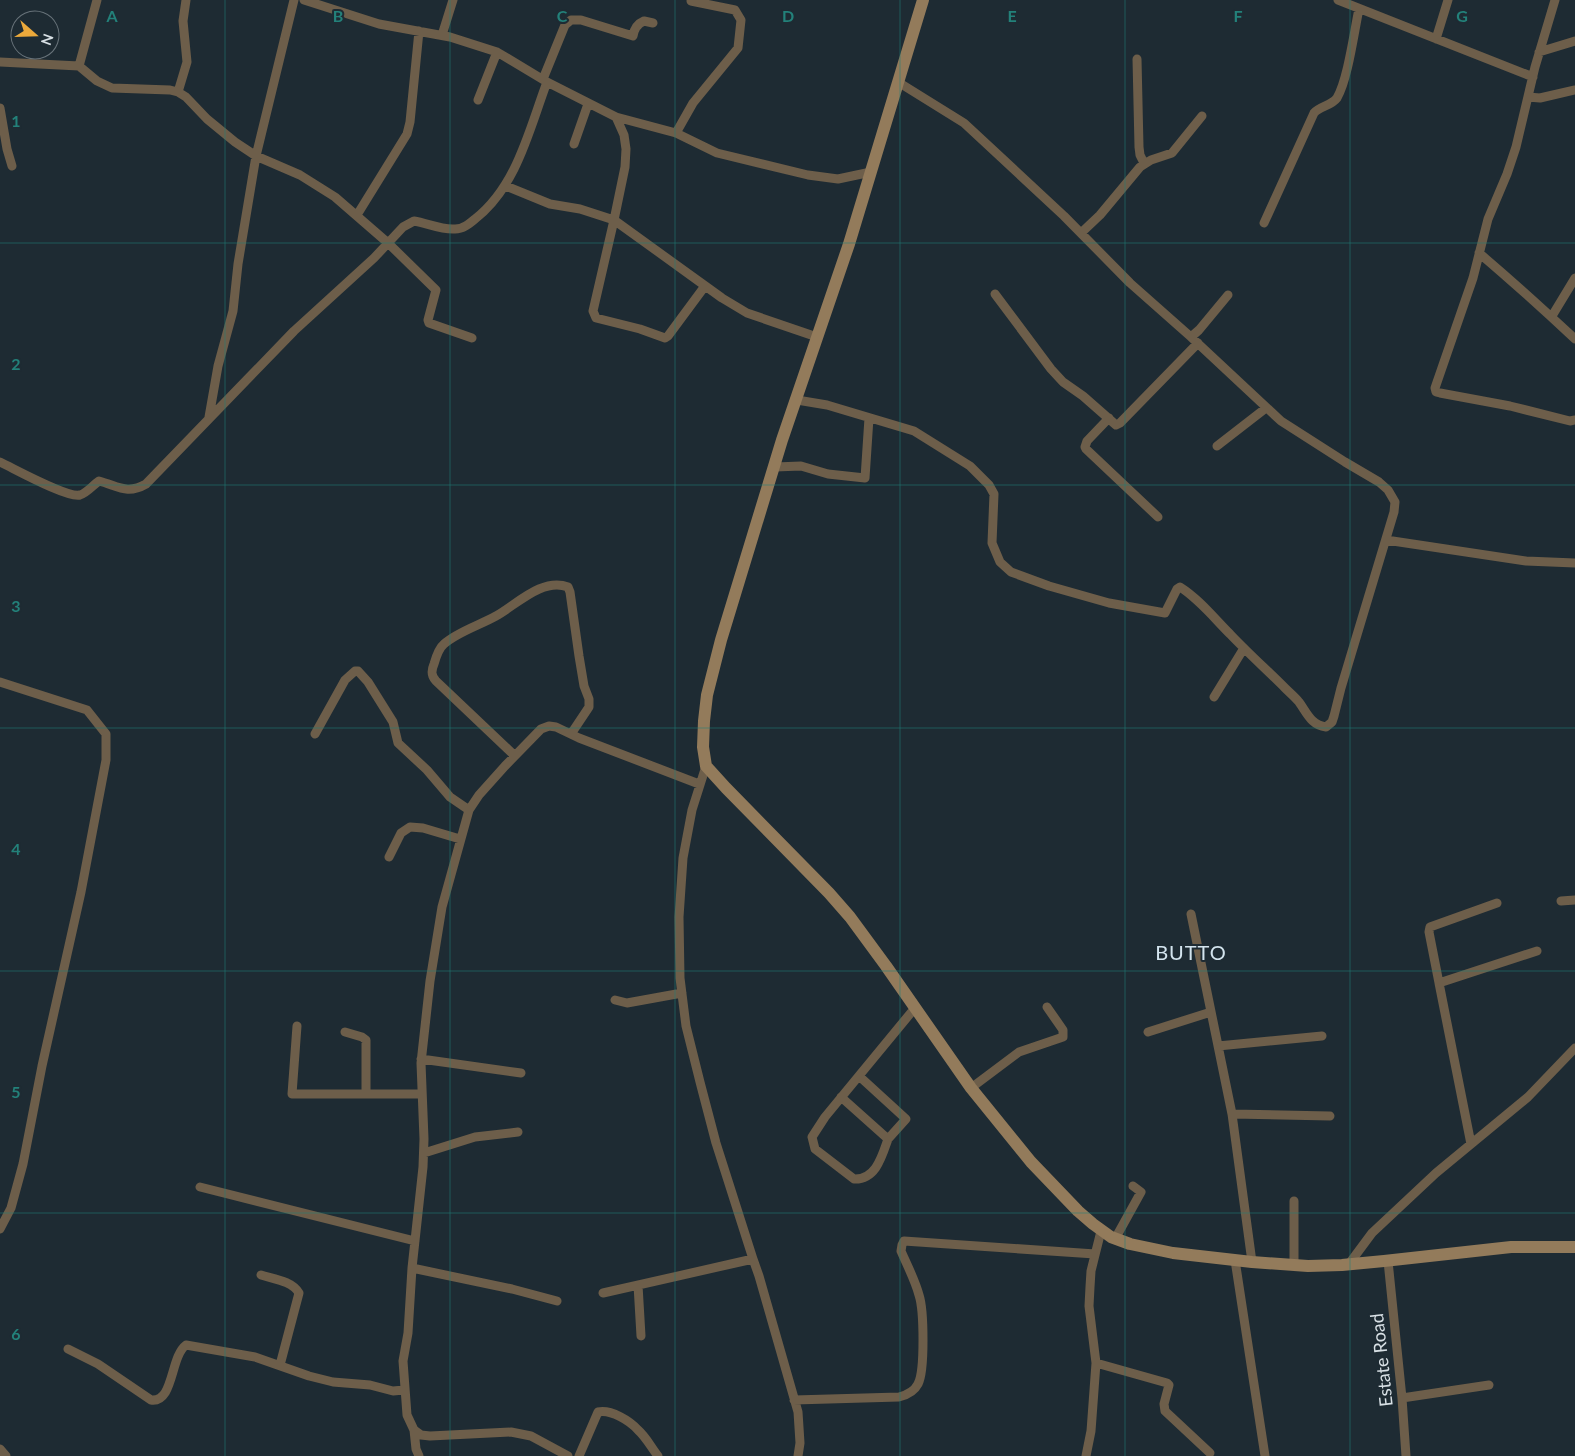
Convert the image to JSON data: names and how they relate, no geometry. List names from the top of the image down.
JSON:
{
  "streets": {
    "street": ["Estate Road"]
  },
  "districts": ["BUTTO"],
  "north": "right",
  "grid": {
    "columns": [
      "A",
      "B",
      "C",
      "D",
      "E",
      "F",
      "G"
    ],
    "rows": [
      "1",
      "2",
      "3",
      "4",
      "5",
      "6"
    ]
  }
}
